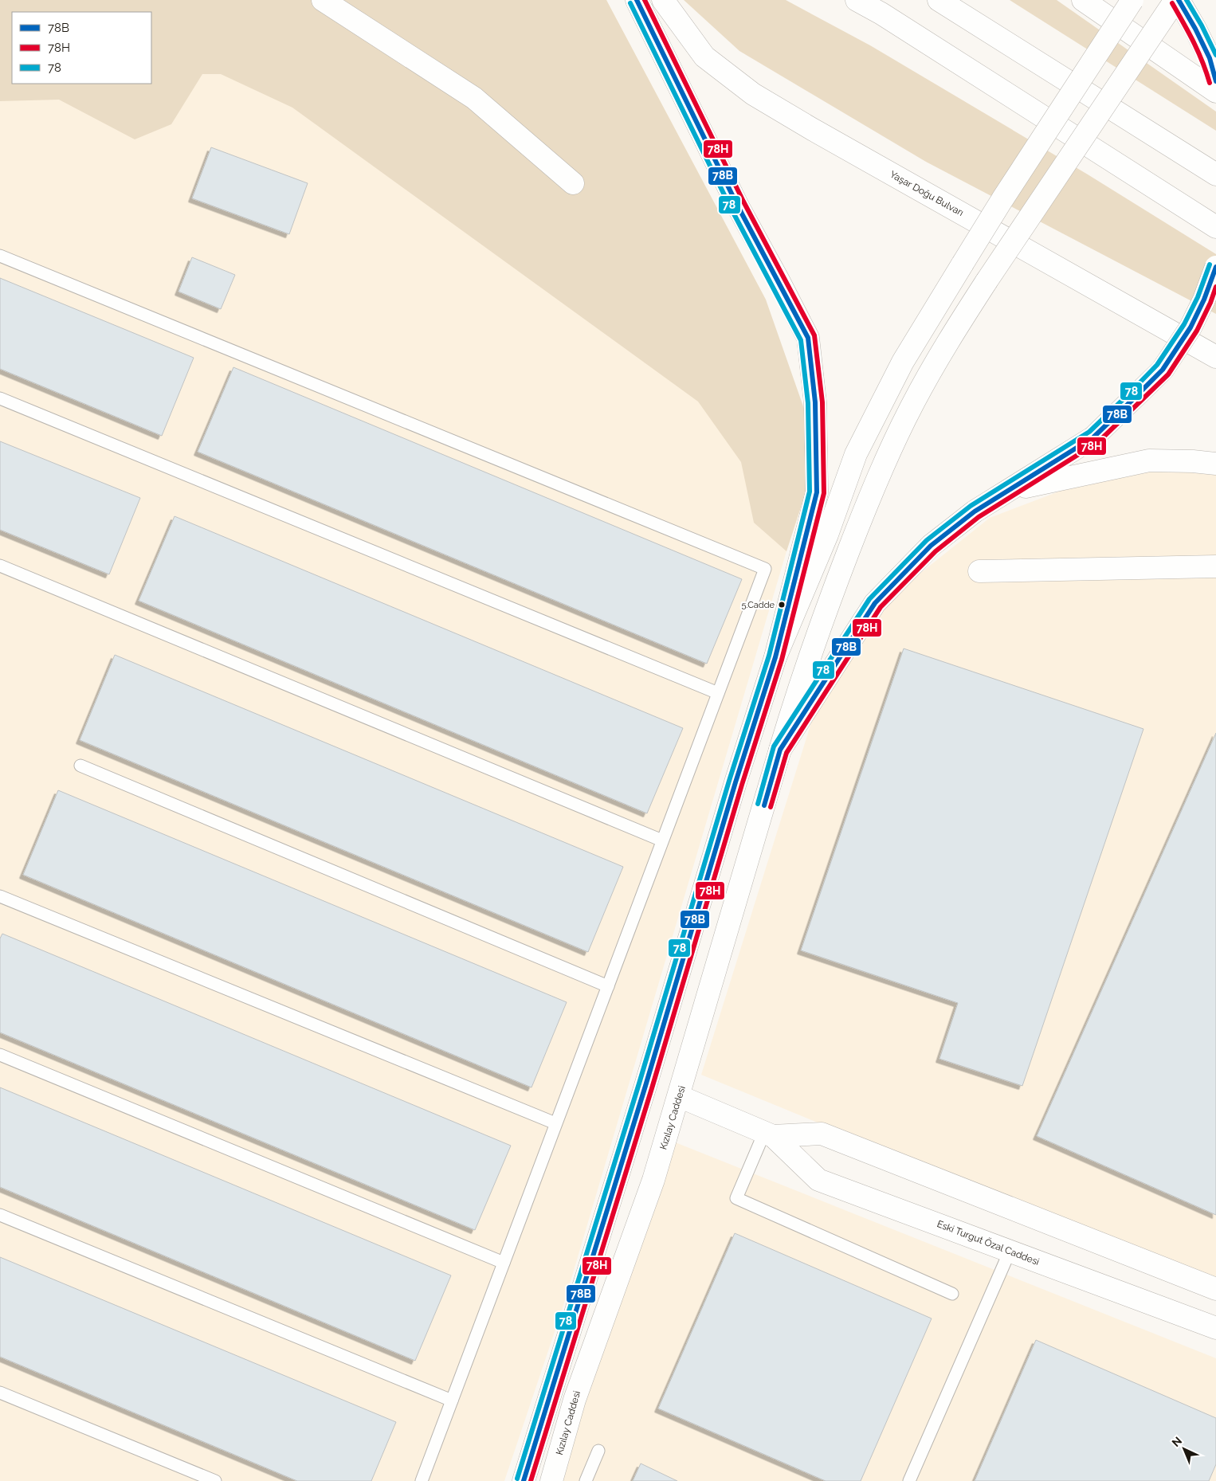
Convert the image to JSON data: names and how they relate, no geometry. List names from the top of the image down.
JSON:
{
  "streets": {
    "main road": ["Yaşar Doğu Bulvarı", "Kızılay Caddesi", "Eski Turgut Özal Caddesi"]
  },
  "crossings": [
    ["Kızılay Caddesi", "Eski Turgut Özal Caddesi"]
  ],
  "places": ["5.Cadde"],
  "lines": ["transit line 78B", "transit line 78H", "transit line 78"],
  "legend": ["78B", "78H", "78"],
  "north": "top left"
}
